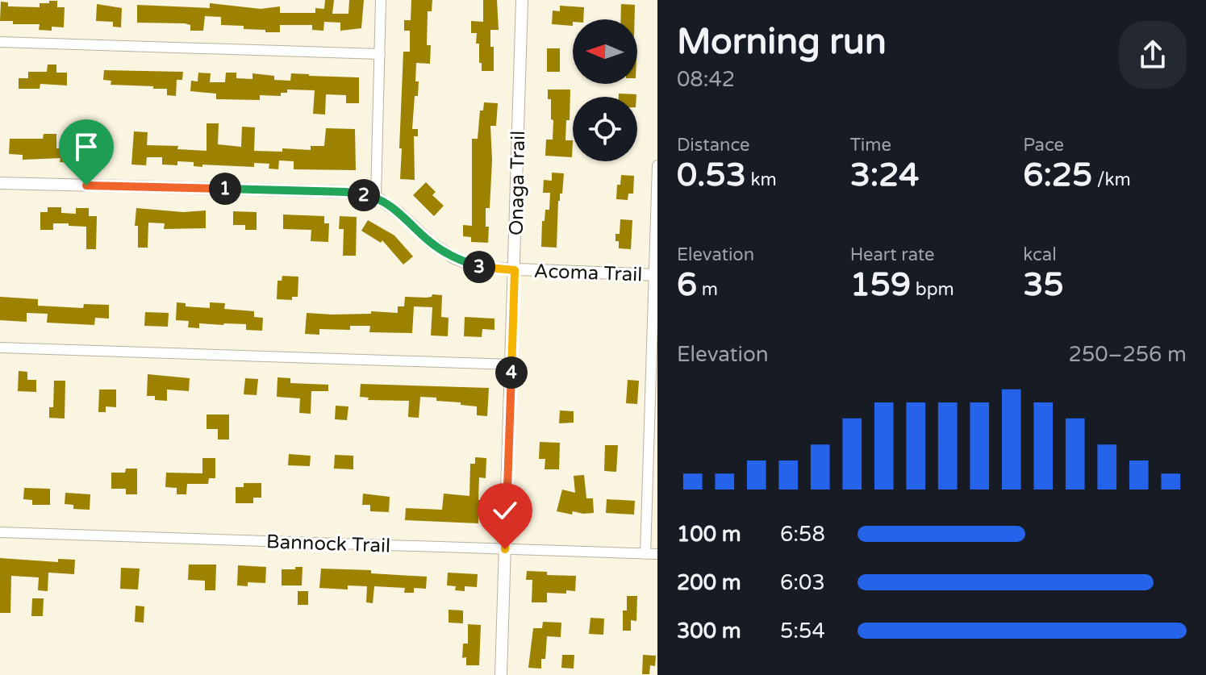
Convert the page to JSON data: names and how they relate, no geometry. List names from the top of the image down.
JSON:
{
  "streets": {
    "street": ["Onaga Trail", "Acoma Trail", "Bannock Trail"]
  },
  "crossings": [
    ["Onaga Trail", "Acoma Trail"],
    ["Onaga Trail", "Bannock Trail"]
  ],
  "north": "left",
  "page": {
    "heading": ["Morning run", "08:42"],
    "stats": [
      ["Distance", "0.53 km"],
      ["Time", "3:24"],
      ["Pace", "6:25 /km"],
      ["Elevation", "6 m"],
      ["Heart rate", "159 bpm"],
      ["kcal", "35"]
    ],
    "pins": [
      "1",
      "2",
      "3",
      "4"
    ],
    "chart": ["Elevation", "250–256 m"],
    "list": [
      {
        "name": "100 m",
        "note": "6:58"
      },
      {
        "name": "200 m",
        "note": "6:03"
      },
      {
        "name": "300 m",
        "note": "5:54"
      }
    ]
  }
}
